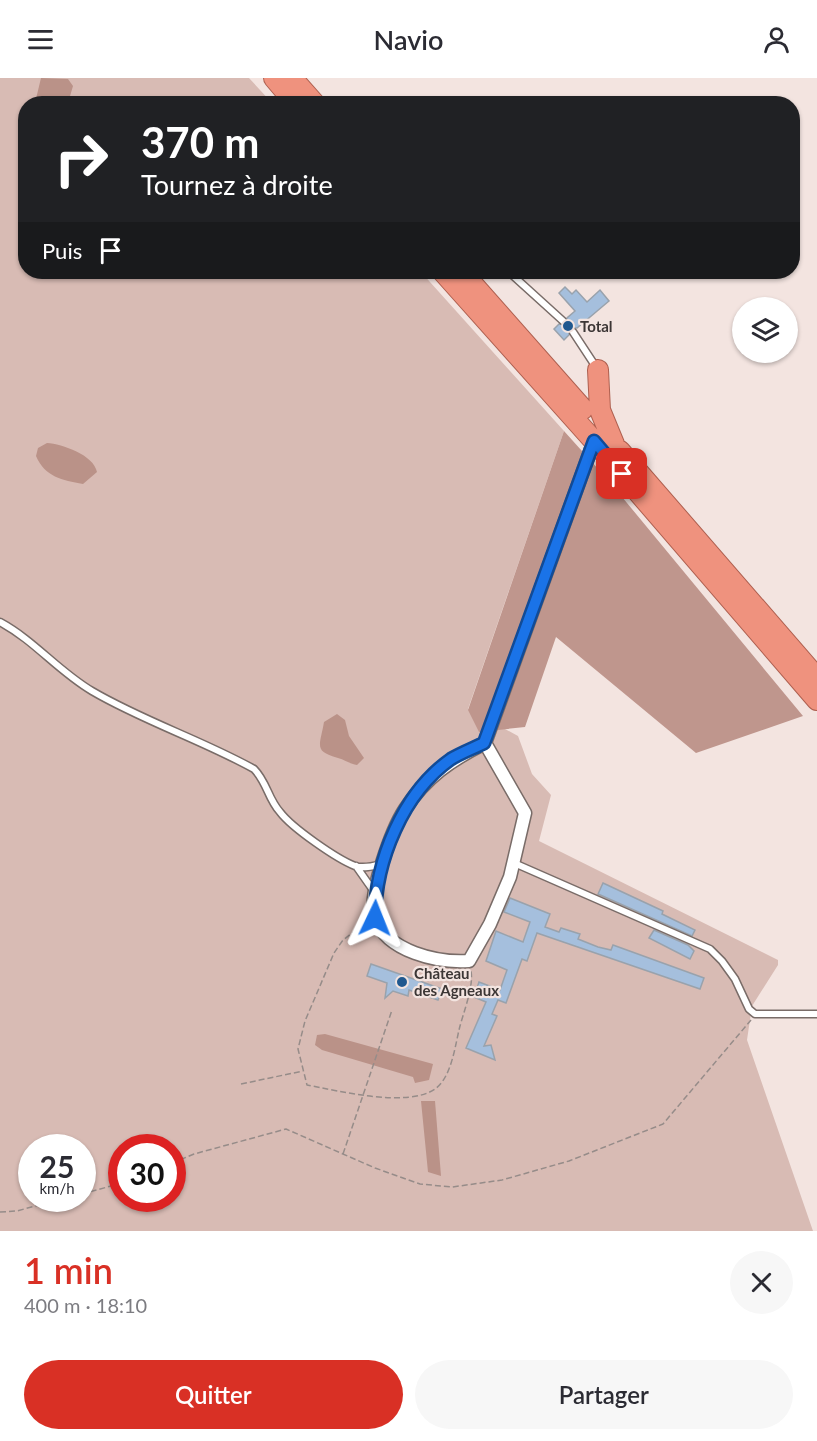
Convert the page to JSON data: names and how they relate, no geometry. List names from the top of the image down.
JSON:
{
  "places": ["Total", "Château des Agneaux"],
  "page": {
    "header": "Navio",
    "turn": ["370 m", "Tournez à droite"],
    "then": "Puis",
    "speed": "25 km/h",
    "limit": "30",
    "heading": ["1 min", "400 m · 18:10"],
    "buttons": ["Quitter", "Partager"]
  }
}
